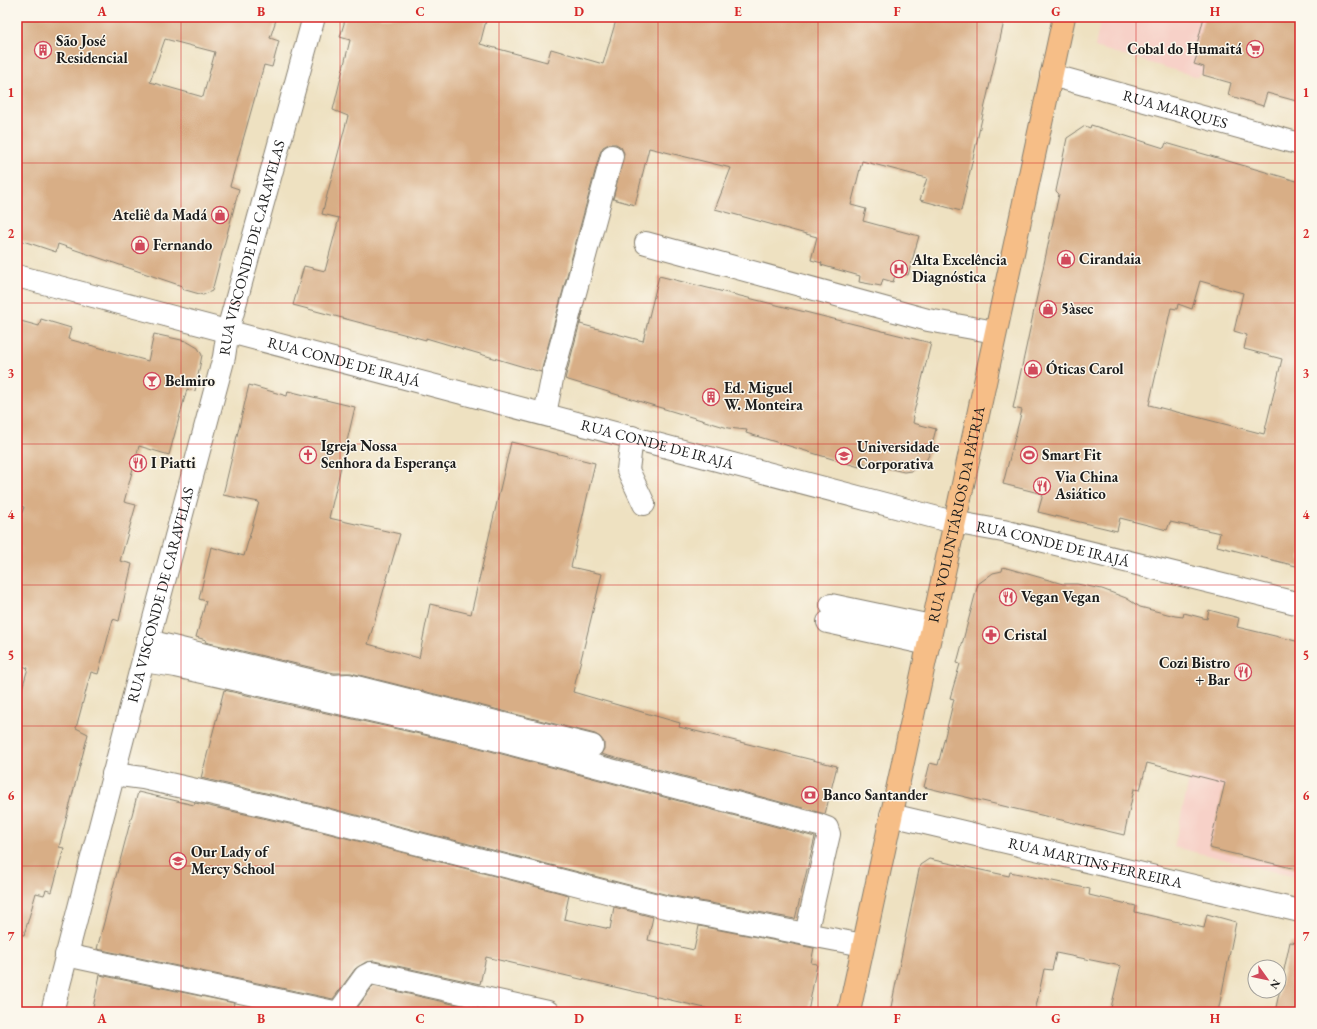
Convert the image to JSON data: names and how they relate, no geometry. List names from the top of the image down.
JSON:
{
  "streets": {
    "main road": ["RUA VOLUNTÁRIOS DA PÁTRIA"],
    "street": [
      "RUA MARQUES",
      "RUA VISCONDE DE CARAVELAS",
      "RUA CONDE DE IRAJÁ",
      "RUA MARTINS FERREIRA"
    ]
  },
  "crossings": [
    ["RUA MARQUES", "RUA VOLUNTÁRIOS DA PÁTRIA"],
    ["RUA VISCONDE DE CARAVELAS", "RUA CONDE DE IRAJÁ"],
    ["RUA CONDE DE IRAJÁ", "RUA VOLUNTÁRIOS DA PÁTRIA"],
    ["RUA VOLUNTÁRIOS DA PÁTRIA", "RUA MARTINS FERREIRA"]
  ],
  "places": {
    "supermarket": ["Cobal do Humaitá"],
    "building": ["São José Residencial", "Ed. Miguel W. Monteira"],
    "shop": [
      "Ateliê da Madá",
      "Fernando",
      "Cirandaia",
      "5àsec",
      "Óticas Carol"
    ],
    "hospital": ["Alta Excelência Diagnóstica"],
    "bar": ["Belmiro"],
    "church": ["Igreja Nossa Senhora da Esperança"],
    "sports": ["Smart Fit"],
    "school or university": ["Universidade Corporativa", "Our Lady of Mercy School"],
    "restaurant": [
      "I Piatti",
      "Via China Asiático",
      "Vegan Vegan",
      "Cozi Bistro + Bar"
    ],
    "pharmacy": ["Cristal"],
    "bank": ["Banco Santander"]
  },
  "north": "bottom right",
  "grid": {
    "columns": [
      "A",
      "B",
      "C",
      "D",
      "E",
      "F",
      "G",
      "H"
    ],
    "rows": [
      "1",
      "2",
      "3",
      "4",
      "5",
      "6",
      "7"
    ]
  }
}
